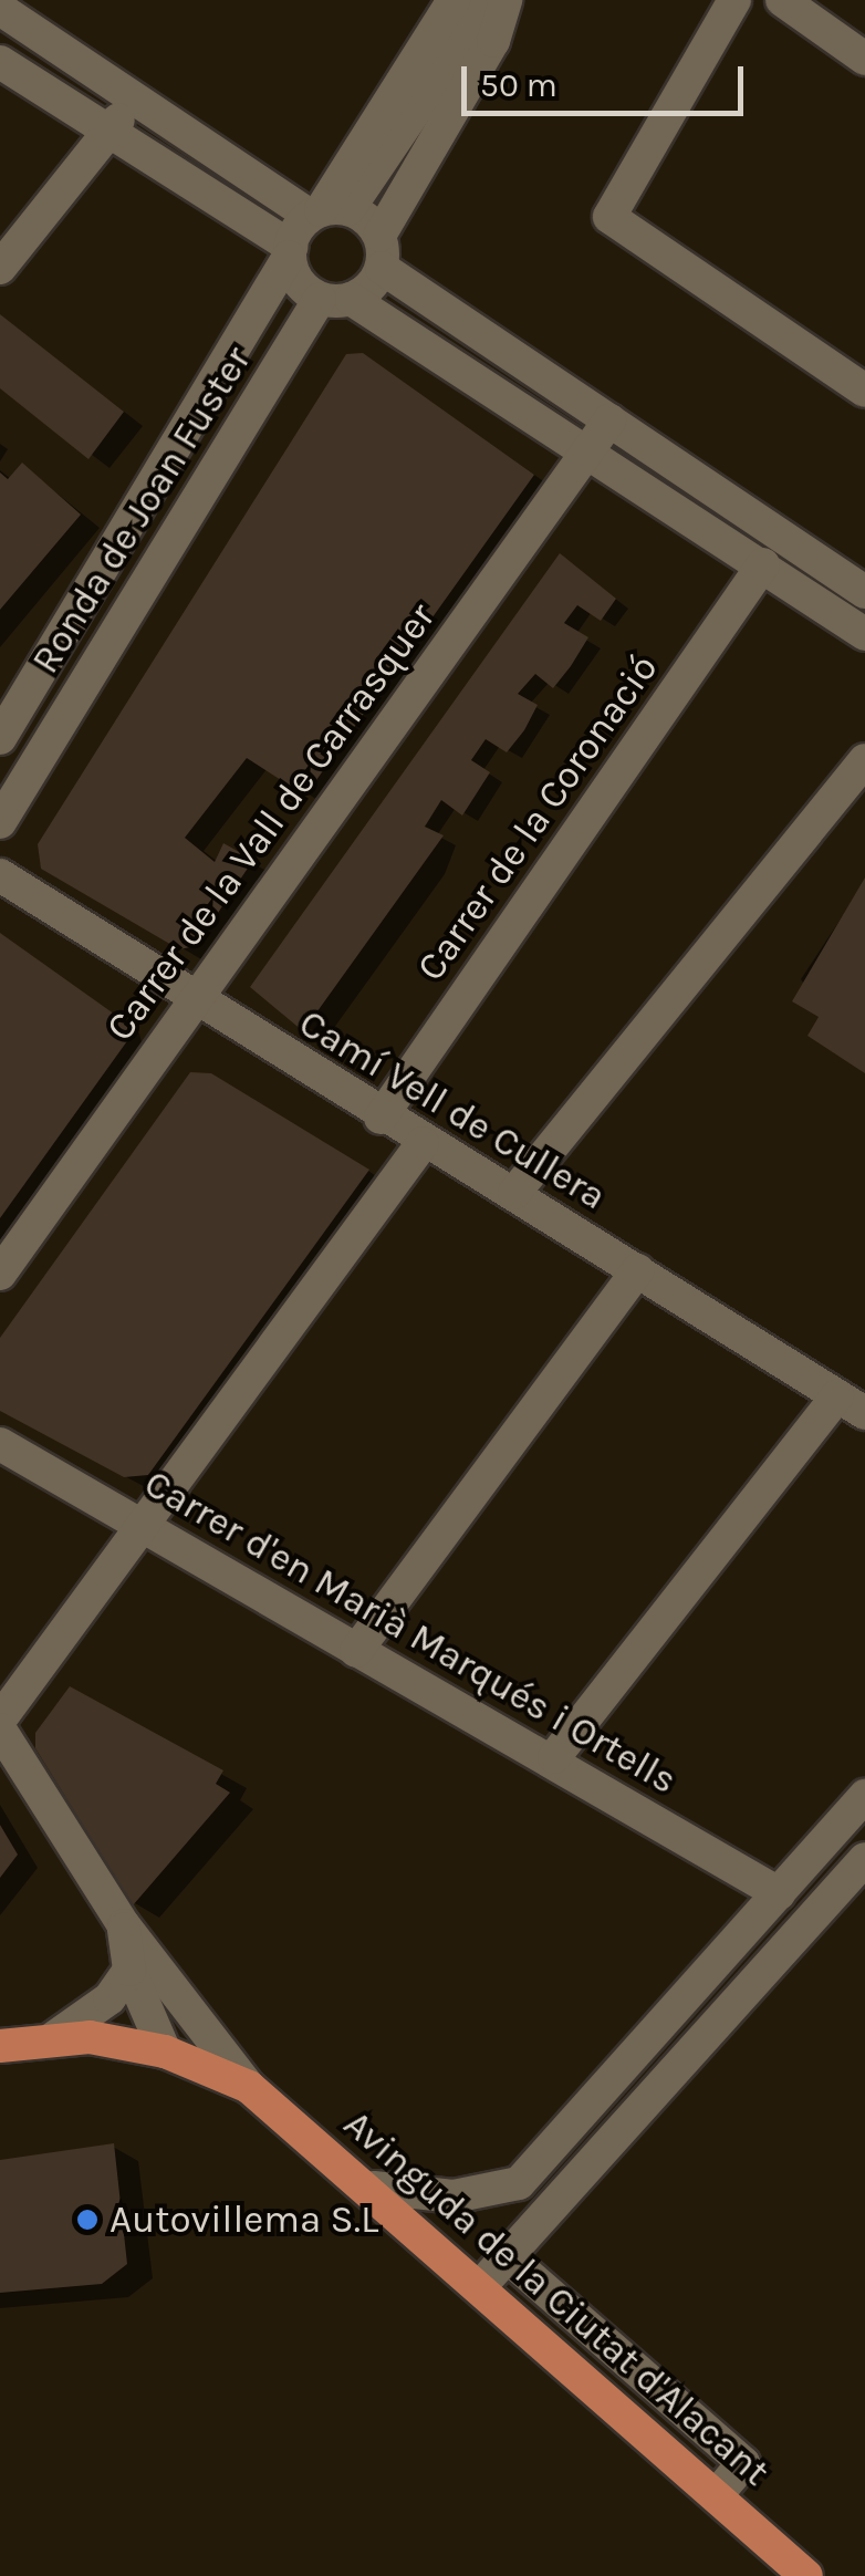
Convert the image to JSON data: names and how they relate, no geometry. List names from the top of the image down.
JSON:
{
  "streets": {
    "highway": ["Avinguda de la Ciutat d'Alacant"],
    "street": [
      "Ronda de Joan Fuster",
      "Carrer de la Coronació",
      "Carrer de la Vall de Carrasquer",
      "Camí Vell de Cullera",
      "Carrer d'en Marià Marqués i Ortells"
    ]
  },
  "crossings": [
    ["Carrer de la Coronació", "Camí Vell de Cullera"],
    ["Carrer de la Vall de Carrasquer", "Camí Vell de Cullera"]
  ],
  "places": ["Autovillema S.L"],
  "scale_bar": "50 m"
}
